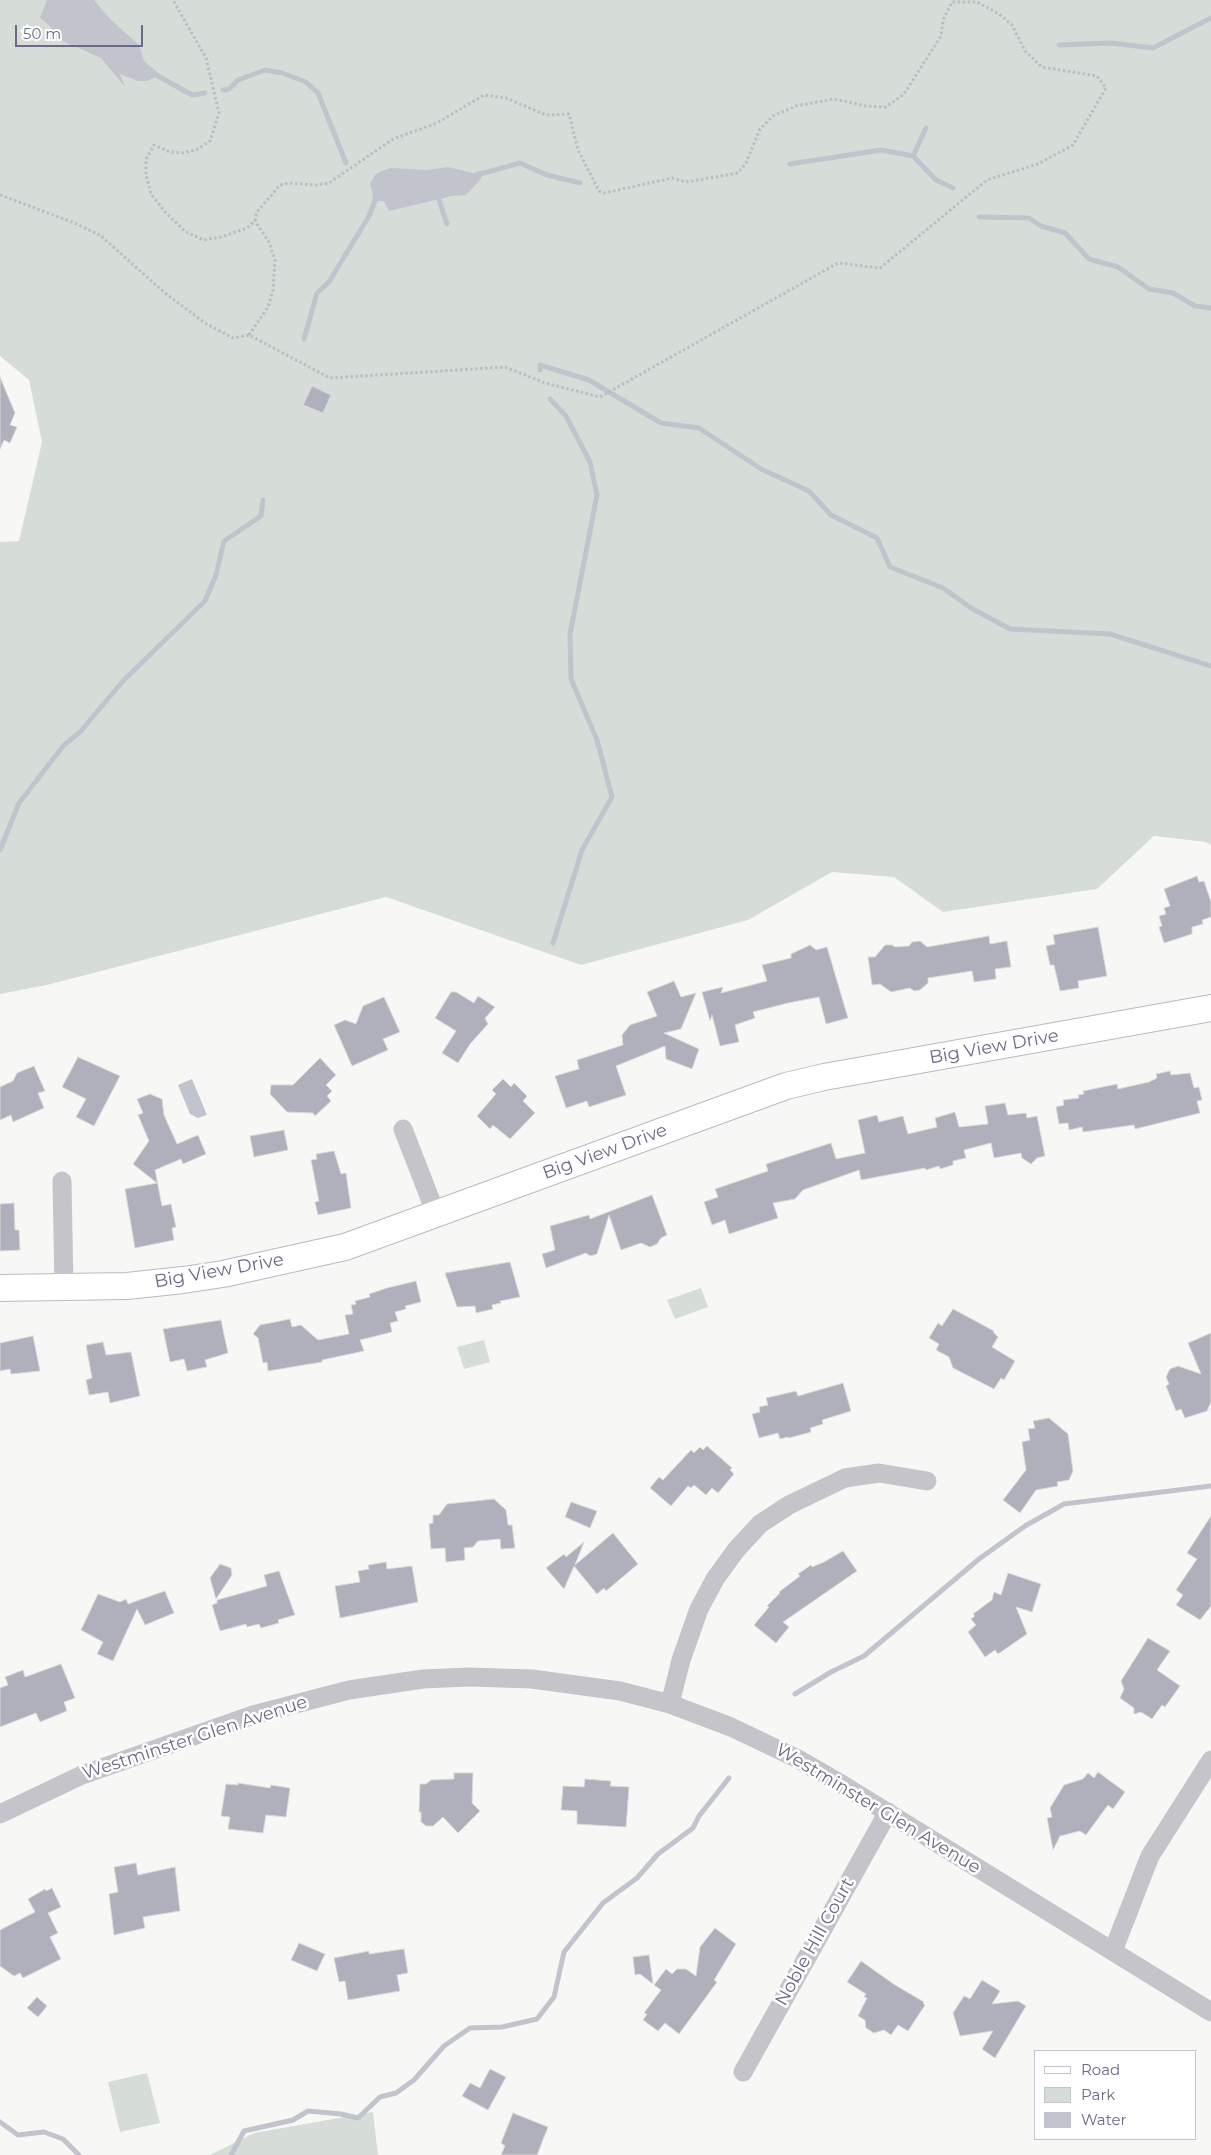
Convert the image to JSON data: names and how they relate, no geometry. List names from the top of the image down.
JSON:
{
  "streets": {
    "street": ["Big View Drive", "Westminster Glen Avenue", "Noble Hill Court"]
  },
  "crossings": [
    ["Westminster Glen Avenue", "Noble Hill Court"]
  ],
  "legend": ["Road", "Park", "Water"],
  "scale_bar": "50 m"
}
